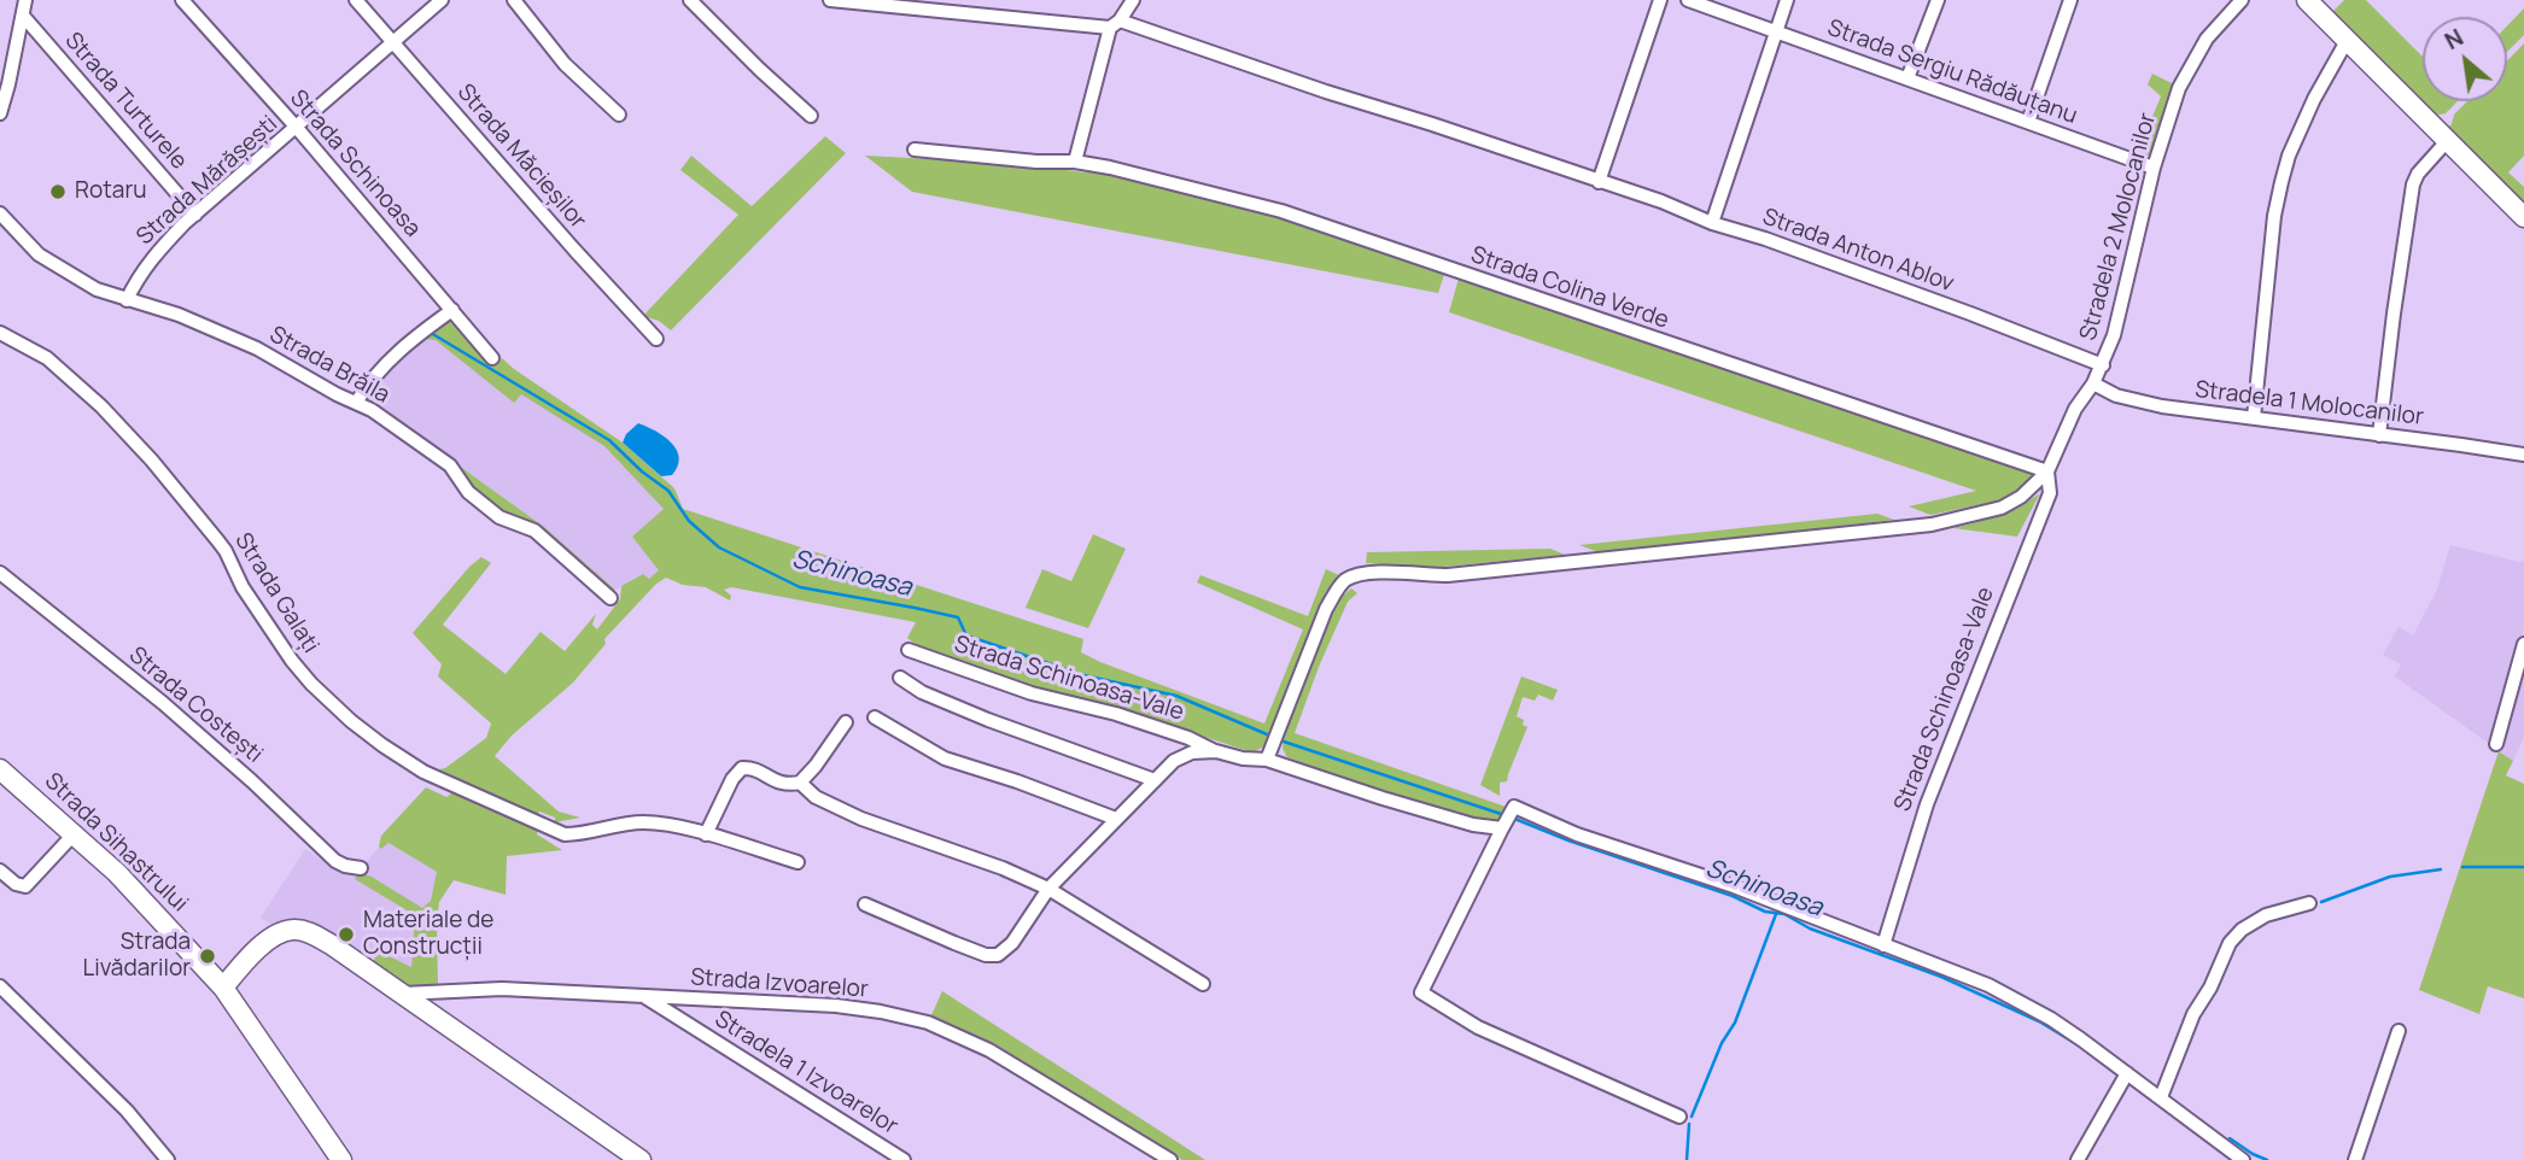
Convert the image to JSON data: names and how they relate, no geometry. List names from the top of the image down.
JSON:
{
  "streets": {
    "street": [
      "Strada Sergiu Rădăuțanu",
      "Strada Turturele",
      "Strada Măcieșilor",
      "Strada Schinoasa",
      "Strada Mărășești",
      "Stradela 2 Molocanilor",
      "Strada Anton Ablov",
      "Strada Colina Verde",
      "Strada Brăila",
      "Stradela 1 Molocanilor",
      "Strada Galați",
      "Strada Schinoasa-Vale",
      "Strada Costești",
      "Strada Sihastrului",
      "Strada Izvoarelor",
      "Stradela 1 Izvoarelor"
    ]
  },
  "crossings": [
    ["Strada Sergiu Rădăuțanu", "Stradela 2 Molocanilor"],
    ["Strada Turturele", "Strada Mărășești"],
    ["Strada Măcieșilor", "Strada Mărășești"],
    ["Strada Schinoasa", "Strada Mărășești"],
    ["Strada Mărășești", "Strada Brăila"],
    ["Stradela 2 Molocanilor", "Strada Anton Ablov"],
    ["Stradela 2 Molocanilor", "Strada Colina Verde"],
    ["Stradela 2 Molocanilor", "Stradela 1 Molocanilor"],
    ["Stradela 2 Molocanilor", "Strada Schinoasa-Vale"],
    ["Strada Colina Verde", "Strada Schinoasa-Vale"],
    ["Strada Izvoarelor", "Stradela 1 Izvoarelor"]
  ],
  "water": ["Schinoasa"],
  "places": ["Rotaru", "Materiale de Construcții", "Strada Livădarilor"],
  "north": "top left"
}
